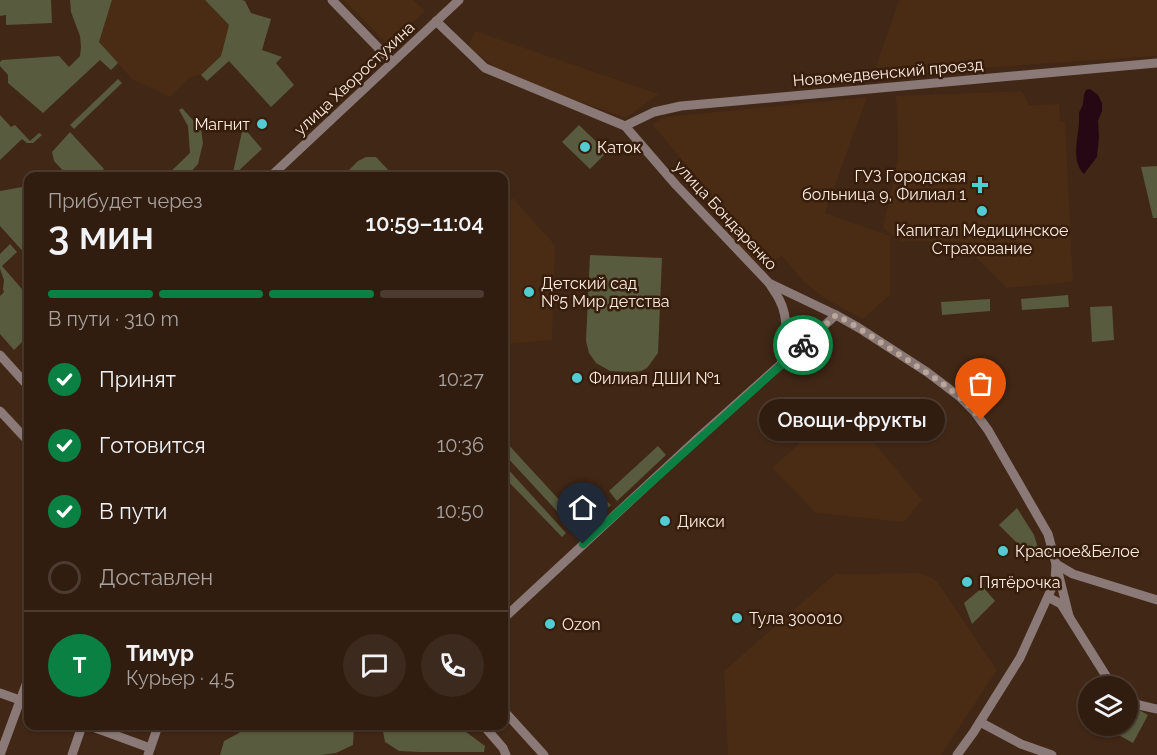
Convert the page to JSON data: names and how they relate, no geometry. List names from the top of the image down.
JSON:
{
  "streets": {
    "street": ["Новомедвенский проезд", "улица Хворостухина", "улица Бондаренко"]
  },
  "crossings": [
    ["Новомедвенский проезд", "улица Бондаренко"],
    ["улица Хворостухина", "улица Бондаренко"]
  ],
  "places": {
    "other": [
      "Магнит",
      "Каток",
      "Капитал Медицинское Страхование",
      "Детский сад №5 Мир детства",
      "Филиал ДШИ №1",
      "Овощи-фрукты",
      "Дикси",
      "Красное&Белое",
      "Пятёрочка",
      "Тула 300010",
      "Ozon"
    ],
    "health": ["ГУЗ Городская больница 9, Филиал 1"]
  },
  "page": {
    "heading": ["3 мин", "Прибудет через", "10:59–11:04"],
    "panel": ["Тимур", "Курьер · 4.5"],
    "bar": "В пути · 310 m",
    "list": [
      ["Принят", "10:27"],
      ["Готовится", "10:36"],
      ["В пути", "10:50"],
      "Доставлен"
    ],
    "bubble": "Овощи-фрукты",
    "round": "Т"
  }
}
